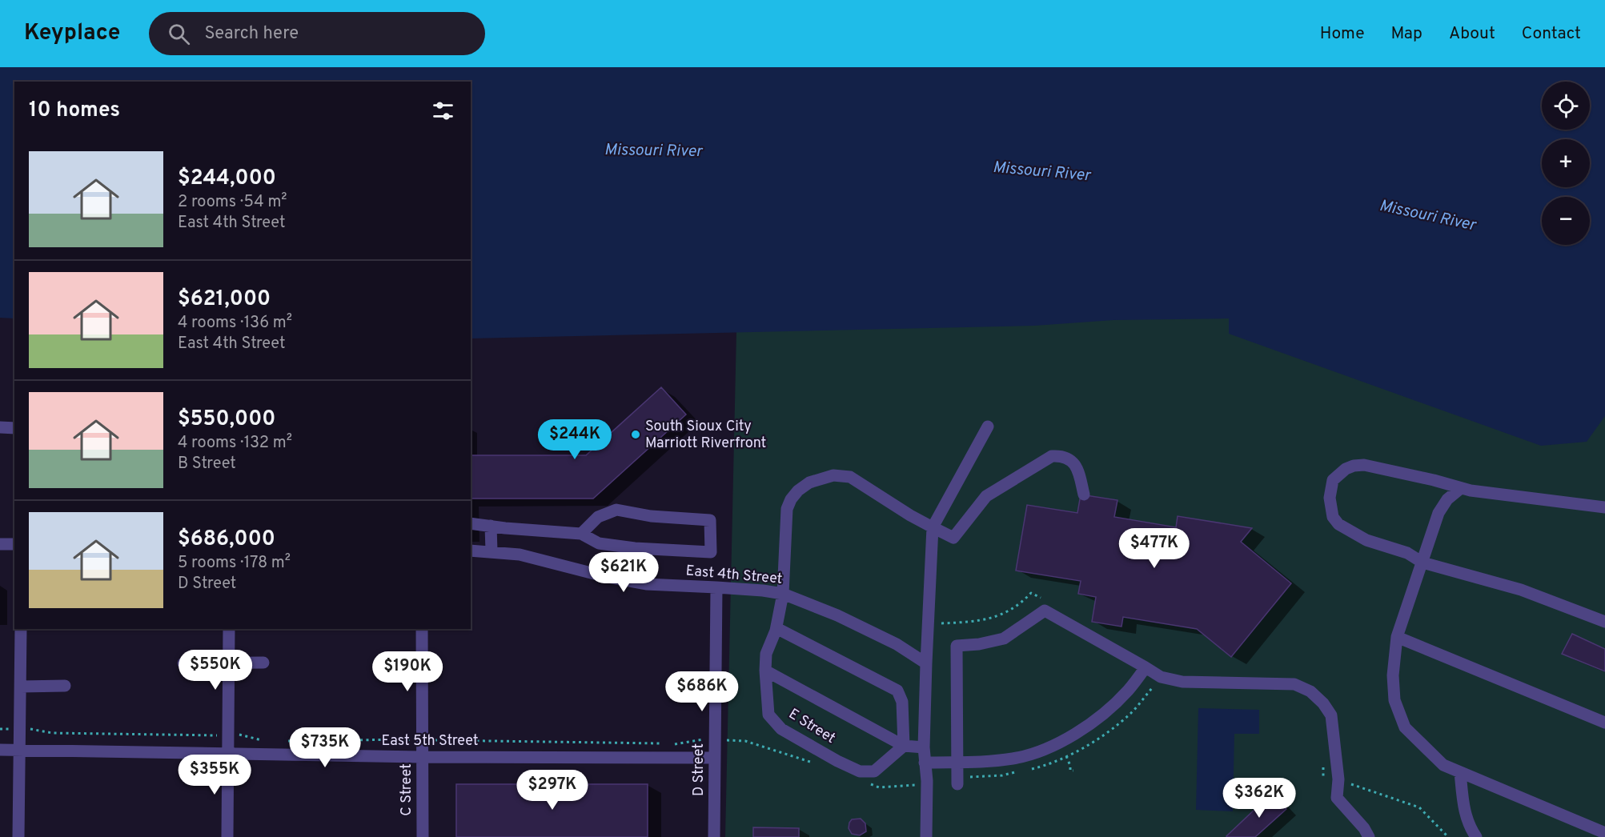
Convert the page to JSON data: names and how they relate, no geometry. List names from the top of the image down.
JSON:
{
  "streets": {
    "street": [
      "East 4th Street",
      "E Street",
      "East 5th Street",
      "D Street",
      "C Street"
    ]
  },
  "crossings": [
    ["East 4th Street", "E Street"],
    ["East 4th Street", "D Street"],
    ["East 5th Street", "D Street"],
    ["East 5th Street", "C Street"]
  ],
  "water": ["Missouri River"],
  "places": ["South Sioux City Marriott Riverfront"],
  "page": {
    "header": "Keyplace",
    "search": "Search here",
    "nav": [
      "Home",
      "Map",
      "About",
      "Contact"
    ],
    "map_buttons": ["+", "−"],
    "heading": "10 homes",
    "list": [
      {
        "name": "$244,000",
        "note": "2 rooms · 54 m² · East 4th Street"
      },
      {
        "name": "$621,000",
        "note": "4 rooms · 136 m² · East 4th Street"
      },
      {
        "name": "$550,000",
        "note": "4 rooms · 132 m² · B Street"
      },
      {
        "name": "$686,000",
        "note": "5 rooms · 178 m² · D Street"
      }
    ],
    "price": [
      "$244K",
      "$477K",
      "$621K",
      "$550K",
      "$190K",
      "$686K",
      "$735K",
      "$355K",
      "$297K",
      "$362K"
    ]
  }
}
